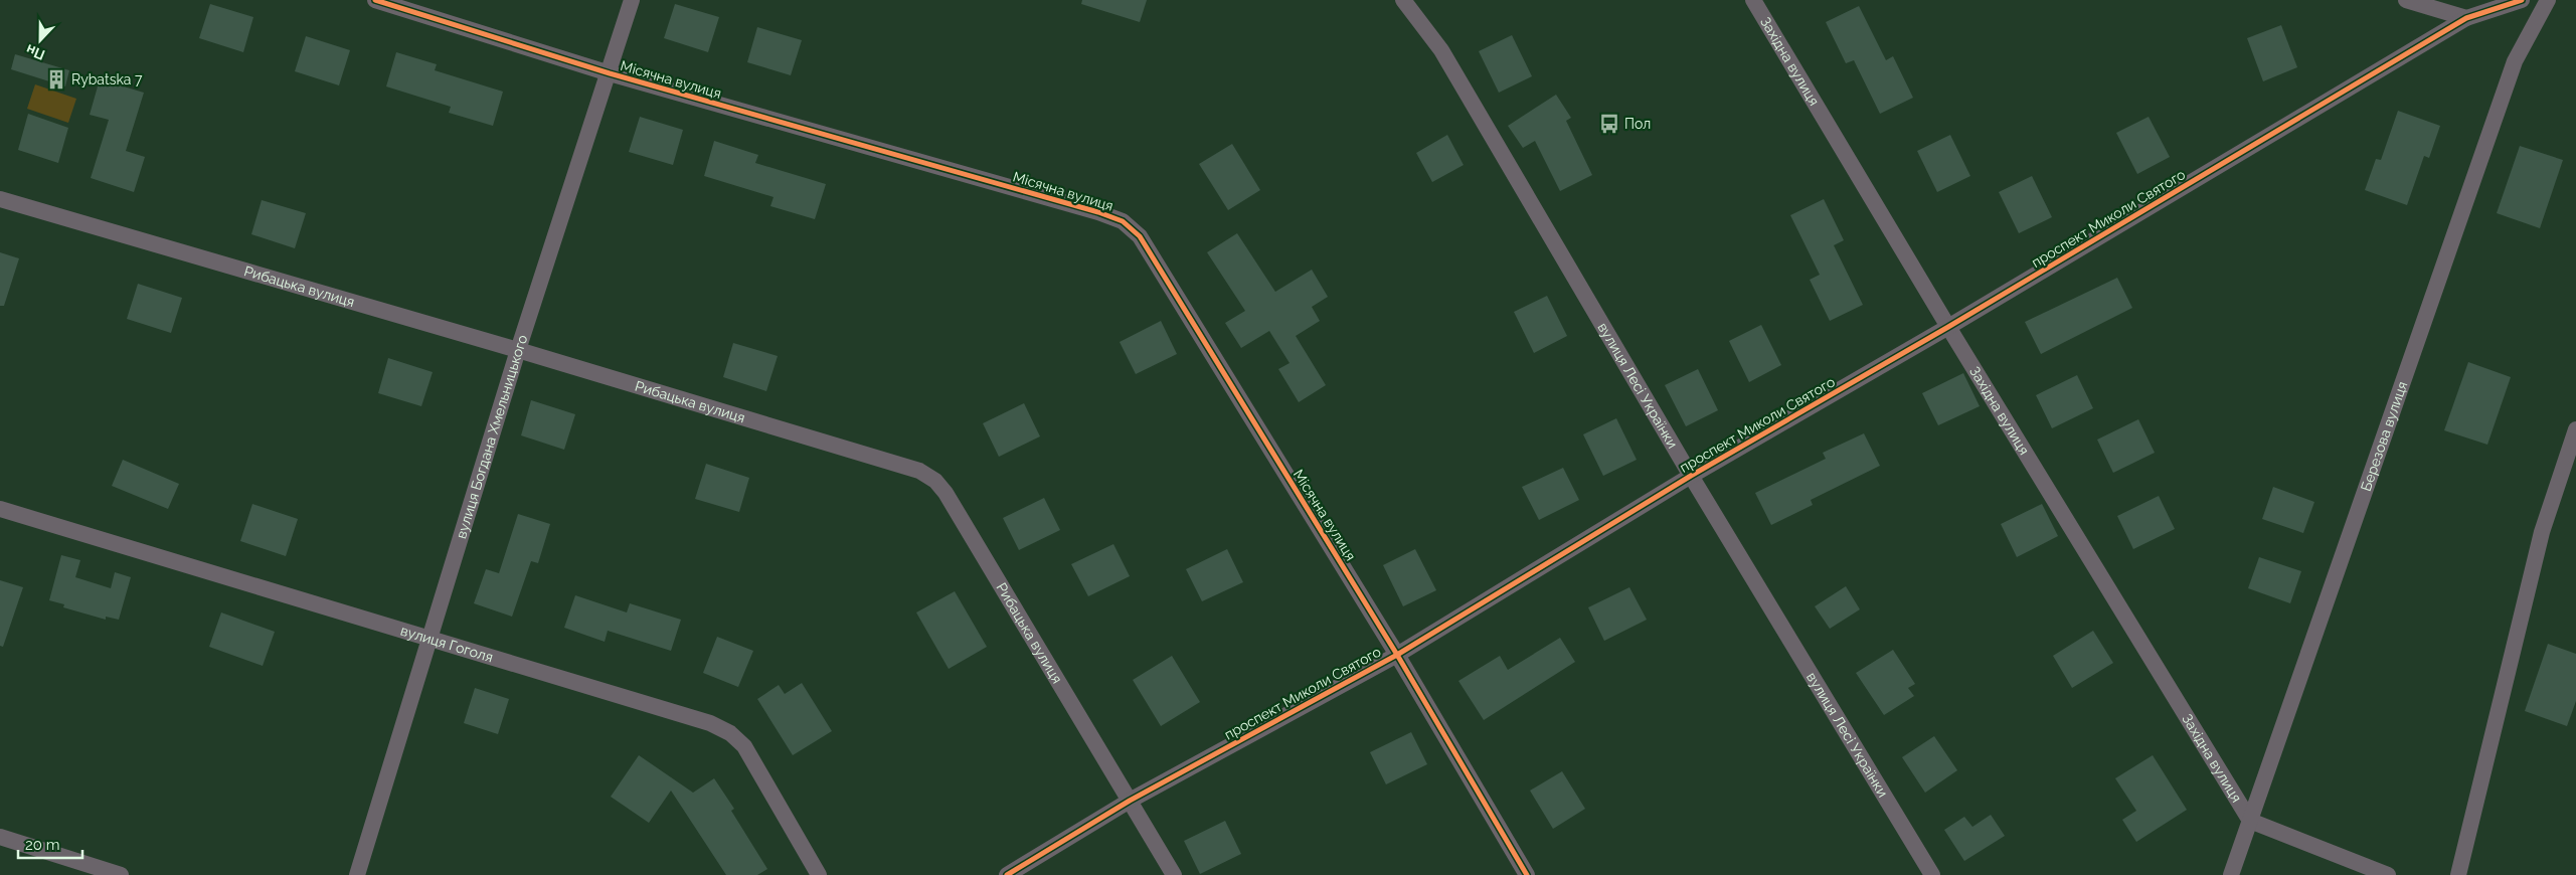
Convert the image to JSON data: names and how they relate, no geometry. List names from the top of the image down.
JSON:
{
  "streets": {
    "street": [
      "Західна вулиця",
      "Місячна вулиця",
      "проспект Миколи Святого",
      "Рибацька вулиця",
      "вулиця Лесі Українки",
      "Березова вулиця",
      "вулиця Богдана Хмельницького",
      "вулиця Гоголя"
    ]
  },
  "crossings": [
    ["Західна вулиця", "проспект Миколи Святого"],
    ["Західна вулиця", "Березова вулиця"],
    ["Місячна вулиця", "проспект Миколи Святого"],
    ["Місячна вулиця", "вулиця Богдана Хмельницького"],
    ["проспект Миколи Святого", "Рибацька вулиця"],
    ["проспект Миколи Святого", "вулиця Лесі Українки"],
    ["Рибацька вулиця", "вулиця Богдана Хмельницького"],
    ["вулиця Богдана Хмельницького", "вулиця Гоголя"]
  ],
  "places": {
    "building": ["Rybatska 7"],
    "bus stop": ["Пол"]
  },
  "scale_bar": "20 m",
  "north": "bottom"
}
